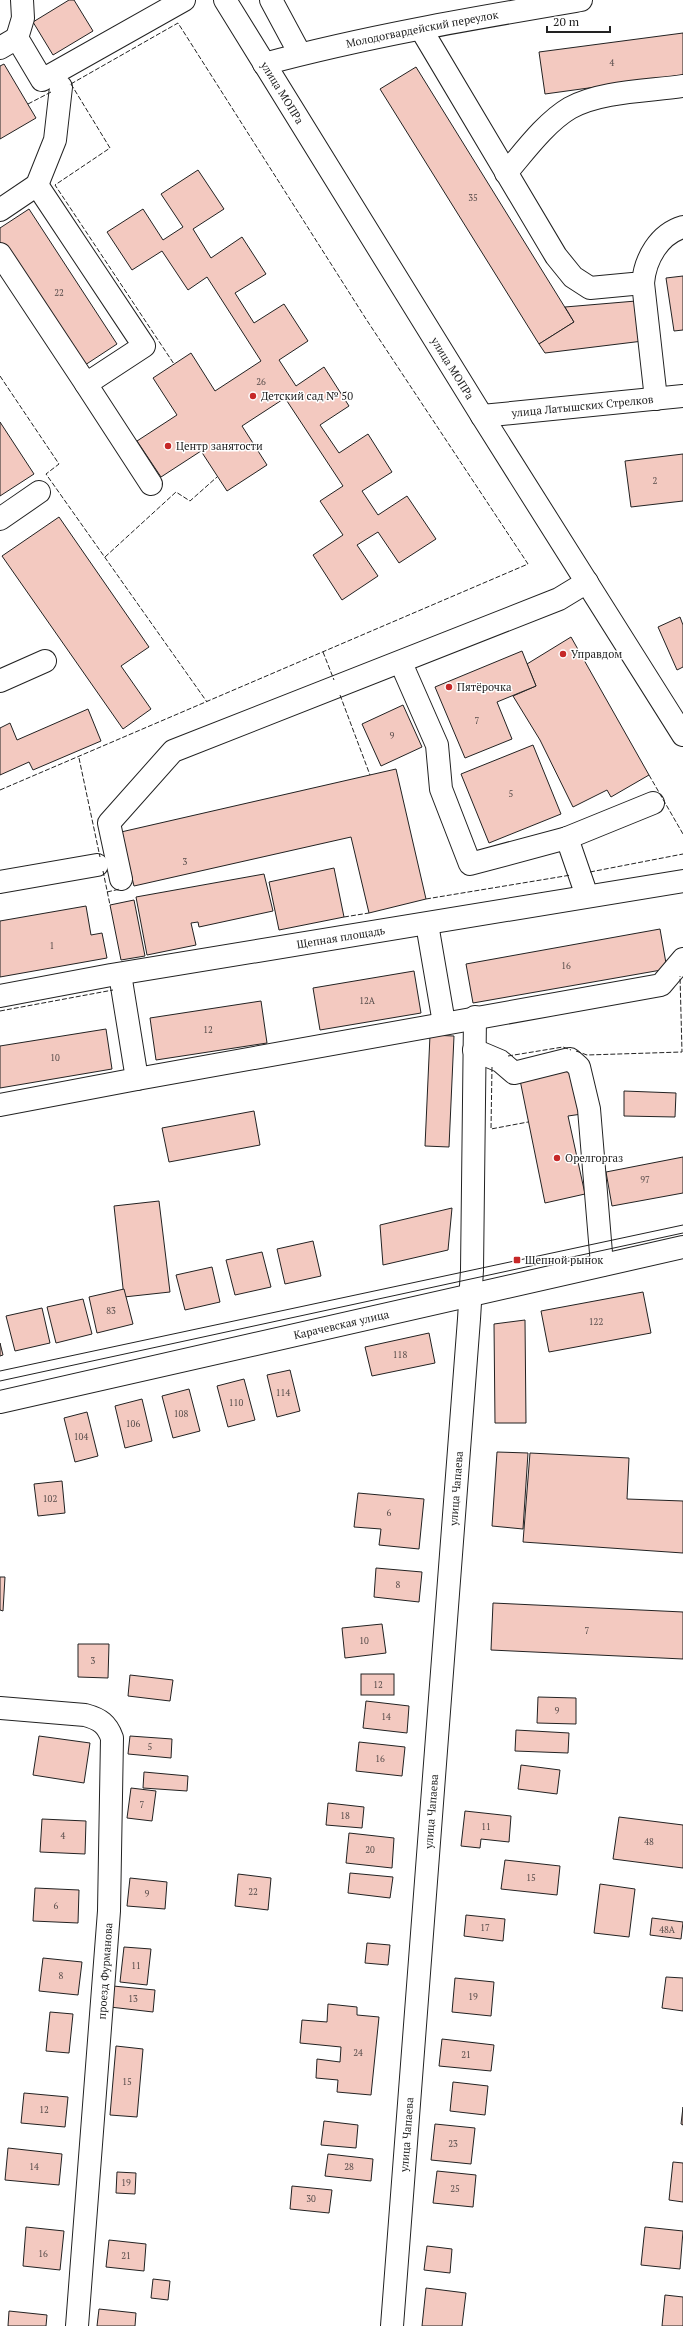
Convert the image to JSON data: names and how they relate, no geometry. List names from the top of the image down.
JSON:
{
  "streets": {
    "street": [
      "Молодогвардейский переулок",
      "улица МОПРа",
      "улица Латышских Стрелков",
      "Щепная площадь",
      "Карачевская улица",
      "улица Чапаева",
      "проезд Фурманова"
    ]
  },
  "crossings": [
    ["Молодогвардейский переулок", "улица МОПРа"],
    ["улица МОПРа", "улица Латышских Стрелков"],
    ["Карачевская улица", "улица Чапаева"]
  ],
  "places": {
    "other": [
      "Детский сад № 50",
      "Центр занятости",
      "Управдом",
      "Пятёрочка",
      "Орелгоргаз"
    ],
    "transit": ["Щепной рынок"]
  },
  "house_numbers": [
    "4",
    "35",
    "22",
    "26",
    "2",
    "7",
    "9",
    "5",
    "3",
    "1",
    "16",
    "12А",
    "12",
    "10",
    "97",
    "83",
    "122",
    "118",
    "114",
    "110",
    "108",
    "106",
    "104",
    "102",
    "6",
    "8",
    "7",
    "10",
    "3",
    "12",
    "9",
    "14",
    "5",
    "16",
    "7",
    "18",
    "11",
    "4",
    "48",
    "20",
    "15",
    "22",
    "9",
    "6",
    "17",
    "48А",
    "11",
    "8",
    "19",
    "13",
    "24",
    "21",
    "15",
    "12",
    "23",
    "14",
    "28",
    "19",
    "25",
    "30",
    "16",
    "21"
  ],
  "scale_bar": "20 m"
}
